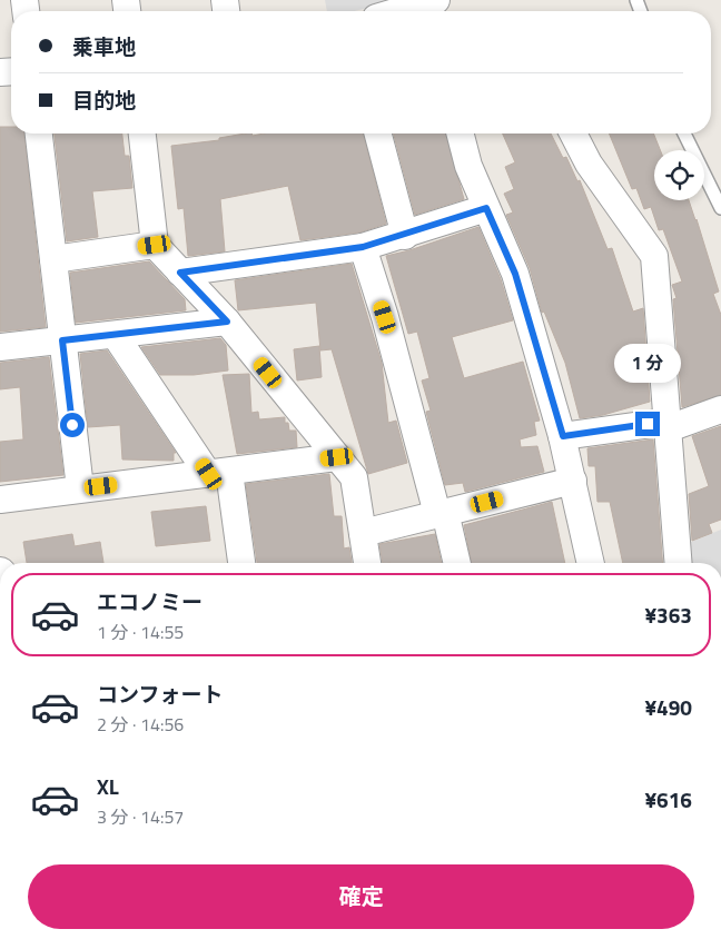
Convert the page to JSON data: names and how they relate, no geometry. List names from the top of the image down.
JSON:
{
  "page": {
    "banner": ["乗車地", "目的地"],
    "bubble": "1 分",
    "list": [
      {
        "name": "エコノミー",
        "note": "1 分 · 14:55",
        "value": "¥363"
      },
      {
        "name": "コンフォート",
        "note": "2 分 · 14:56",
        "value": "¥490"
      },
      {
        "name": "XL",
        "note": "3 分 · 14:57",
        "value": "¥616"
      }
    ],
    "buttons": "確定"
  }
}
